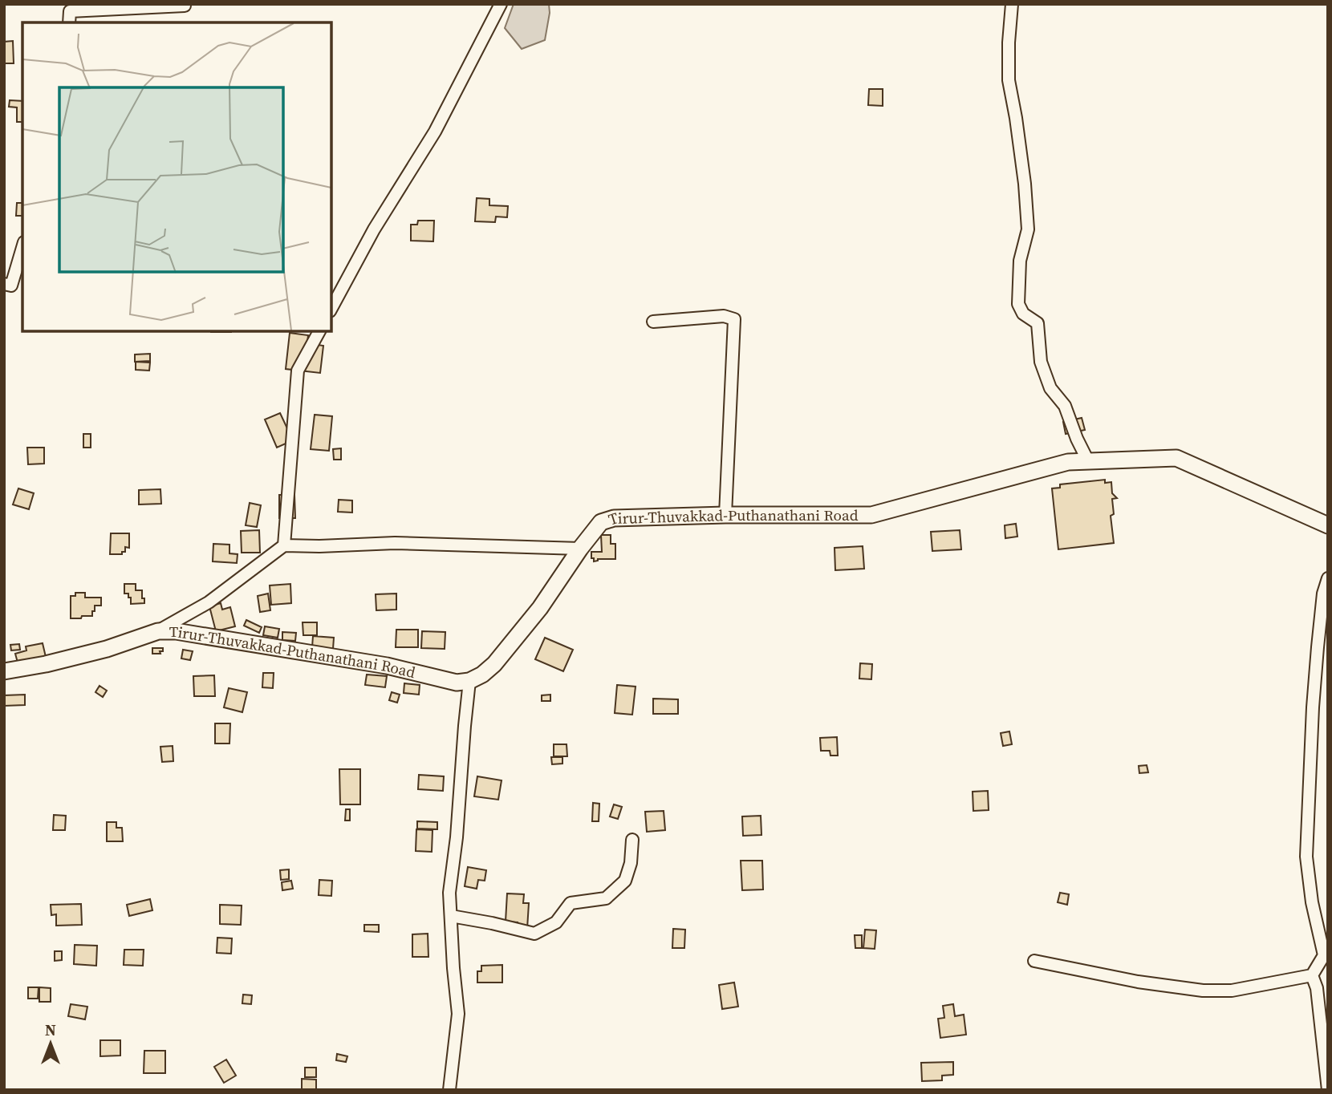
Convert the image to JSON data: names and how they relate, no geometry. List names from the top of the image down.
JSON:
{
  "streets": {
    "main road": ["Tirur-Thuvakkad-Puthanathani Road"]
  },
  "north": "top"
}
